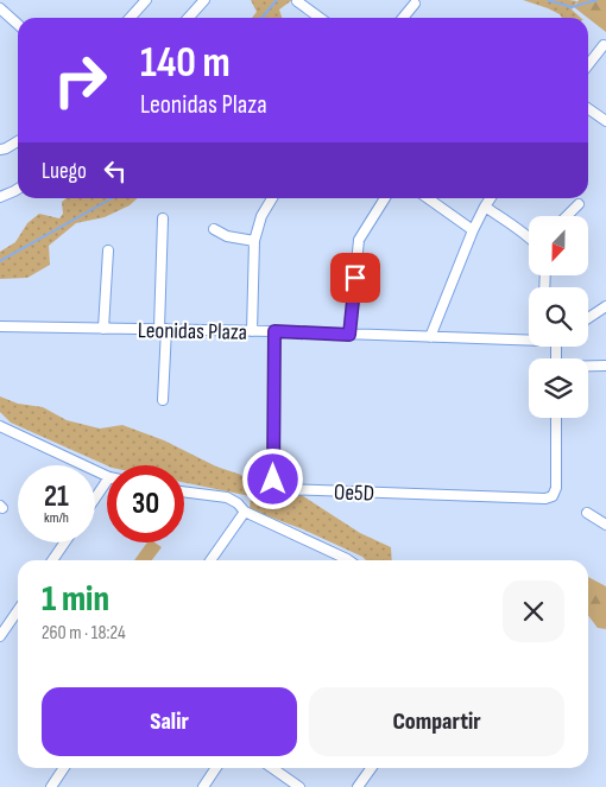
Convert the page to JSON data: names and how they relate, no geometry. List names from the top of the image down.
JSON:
{
  "streets": {
    "street": ["Leonidas Plaza", "Oe5D"]
  },
  "crossings": [
    ["Leonidas Plaza", "Oe5D"]
  ],
  "north": "bottom",
  "page": {
    "turn": ["140 m", "Leonidas Plaza"],
    "then": "Luego",
    "speed": "21 km/h",
    "limit": "30",
    "heading": ["1 min", "260 m · 18:24"],
    "buttons": ["Salir", "Compartir"]
  }
}
